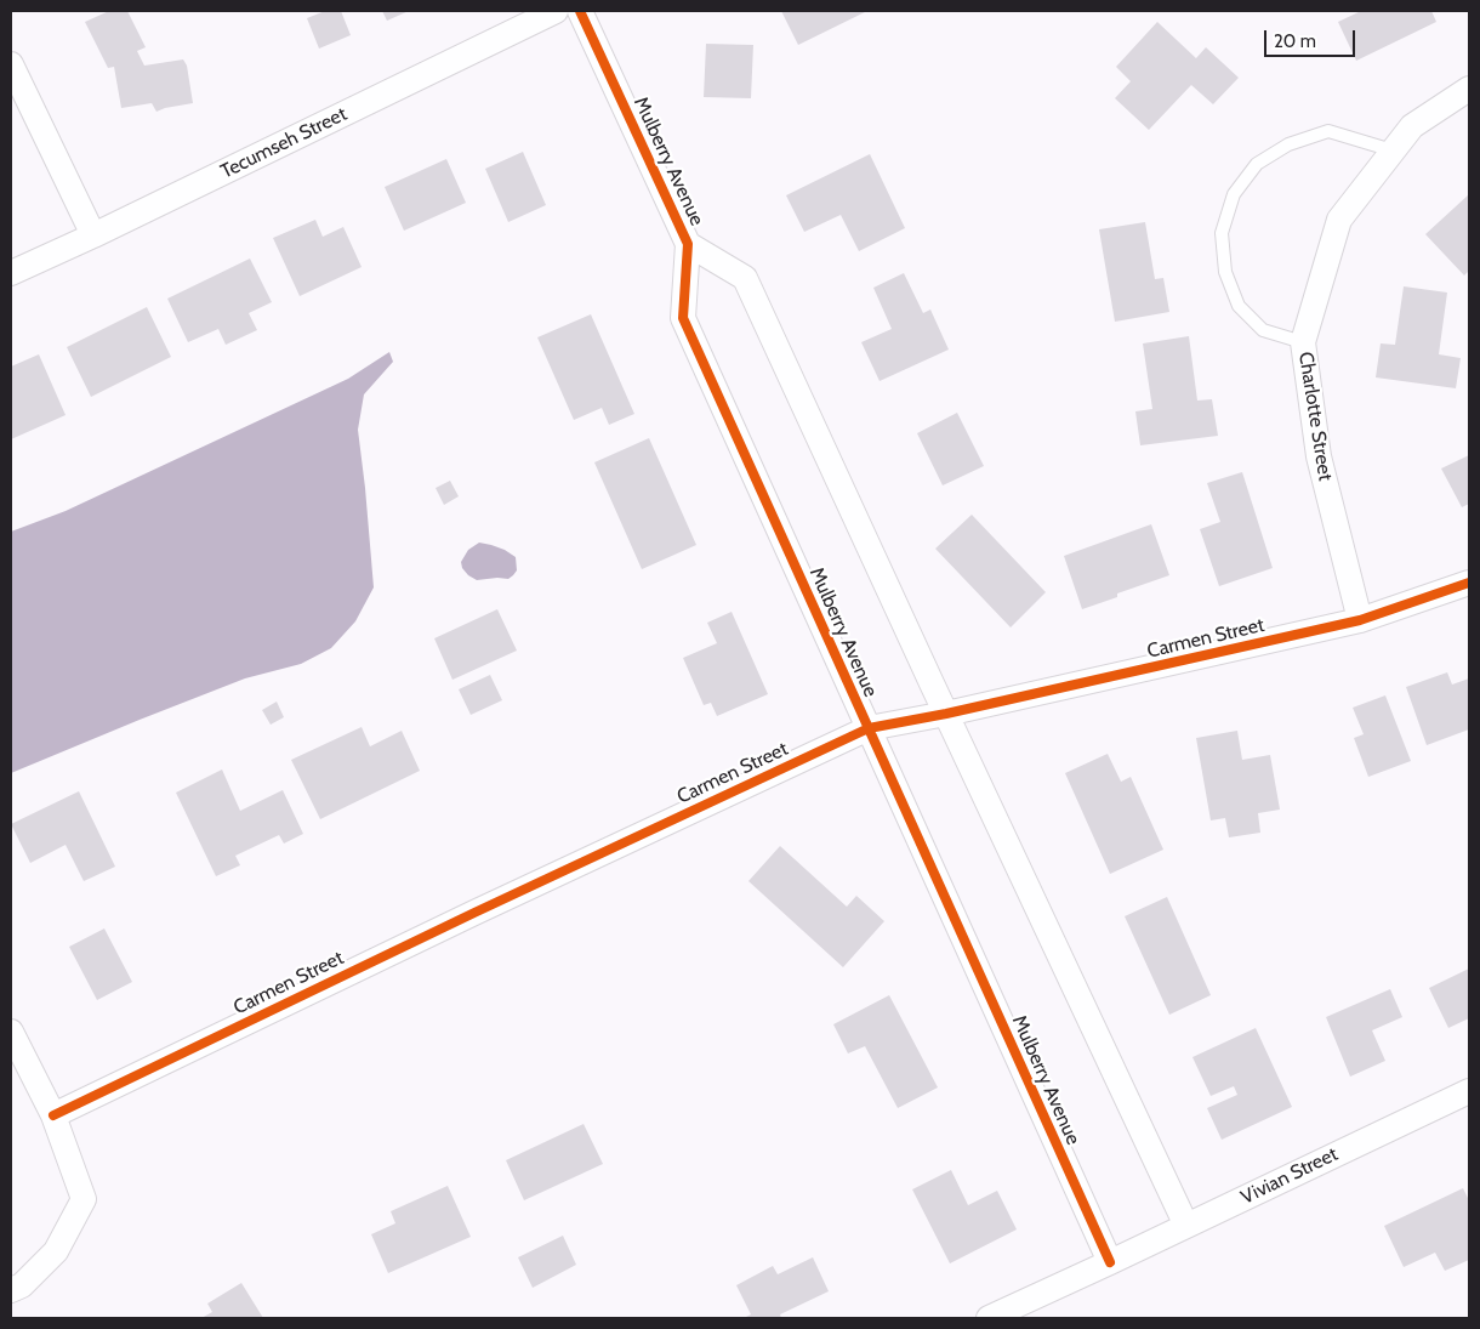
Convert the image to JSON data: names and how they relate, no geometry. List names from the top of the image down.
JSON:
{
  "streets": {
    "street": [
      "Tecumseh Street",
      "Mulberry Avenue",
      "Charlotte Street",
      "Carmen Street",
      "Vivian Street"
    ]
  },
  "crossings": [
    ["Mulberry Avenue", "Carmen Street"],
    ["Mulberry Avenue", "Vivian Street"],
    ["Charlotte Street", "Carmen Street"]
  ],
  "scale_bar": "20 m"
}
